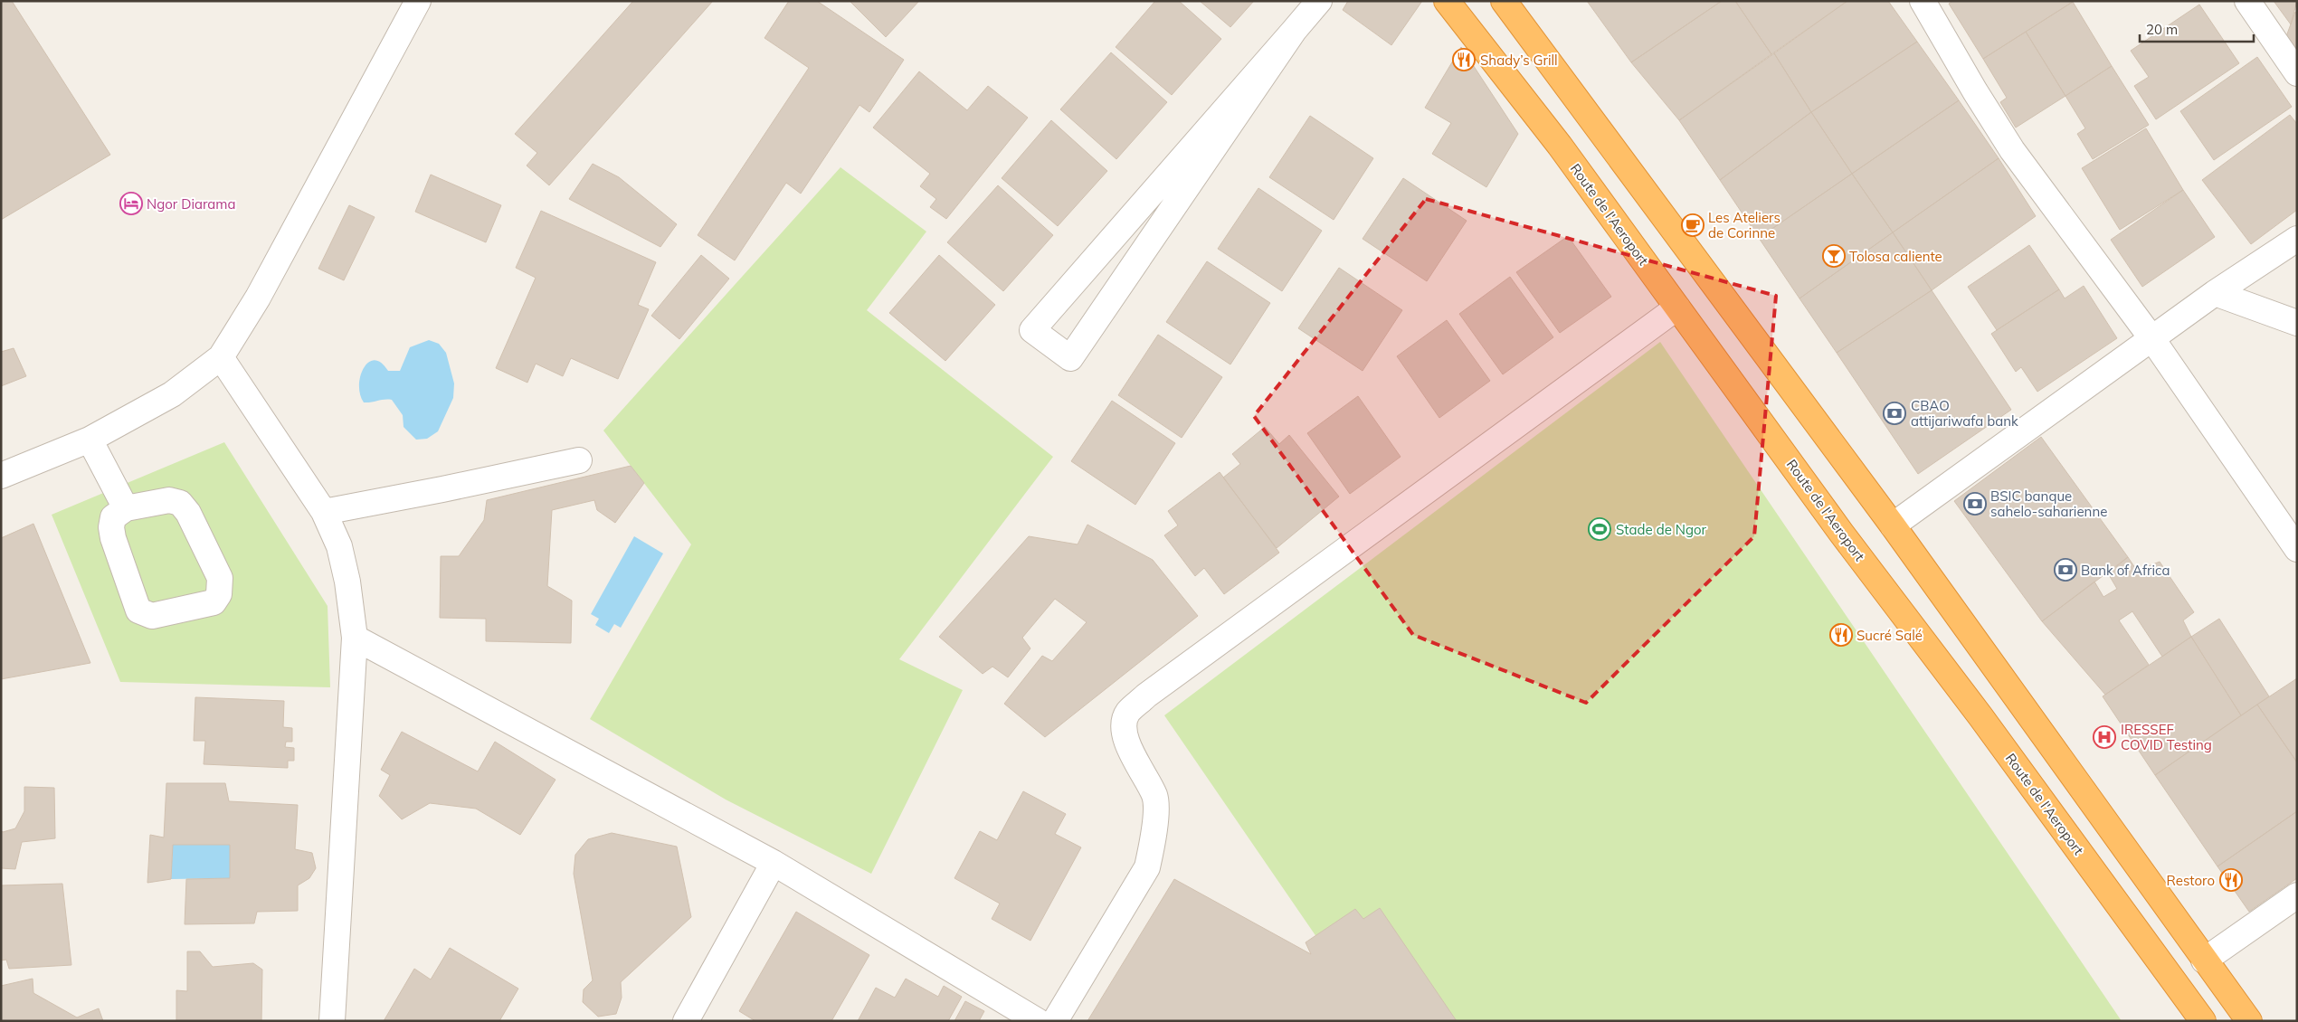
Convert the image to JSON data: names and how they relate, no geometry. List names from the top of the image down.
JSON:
{
  "streets": {
    "highway": ["Route de l'Aeroport"]
  },
  "places": {
    "restaurant": ["Shady’s Grill", "Sucré Salé", "Restoro"],
    "hotel": ["Ngor Diarama"],
    "cafe": ["Les Ateliers de Corinne"],
    "bar": ["Tolosa caliente"],
    "bank": ["CBAO attijariwafa bank", "BSIC banque sahelo-saharienne", "Bank of Africa"],
    "sports": ["Stade de Ngor"],
    "hospital": ["IRESSEF COVID Testing"]
  },
  "scale_bar": "20 m"
}
